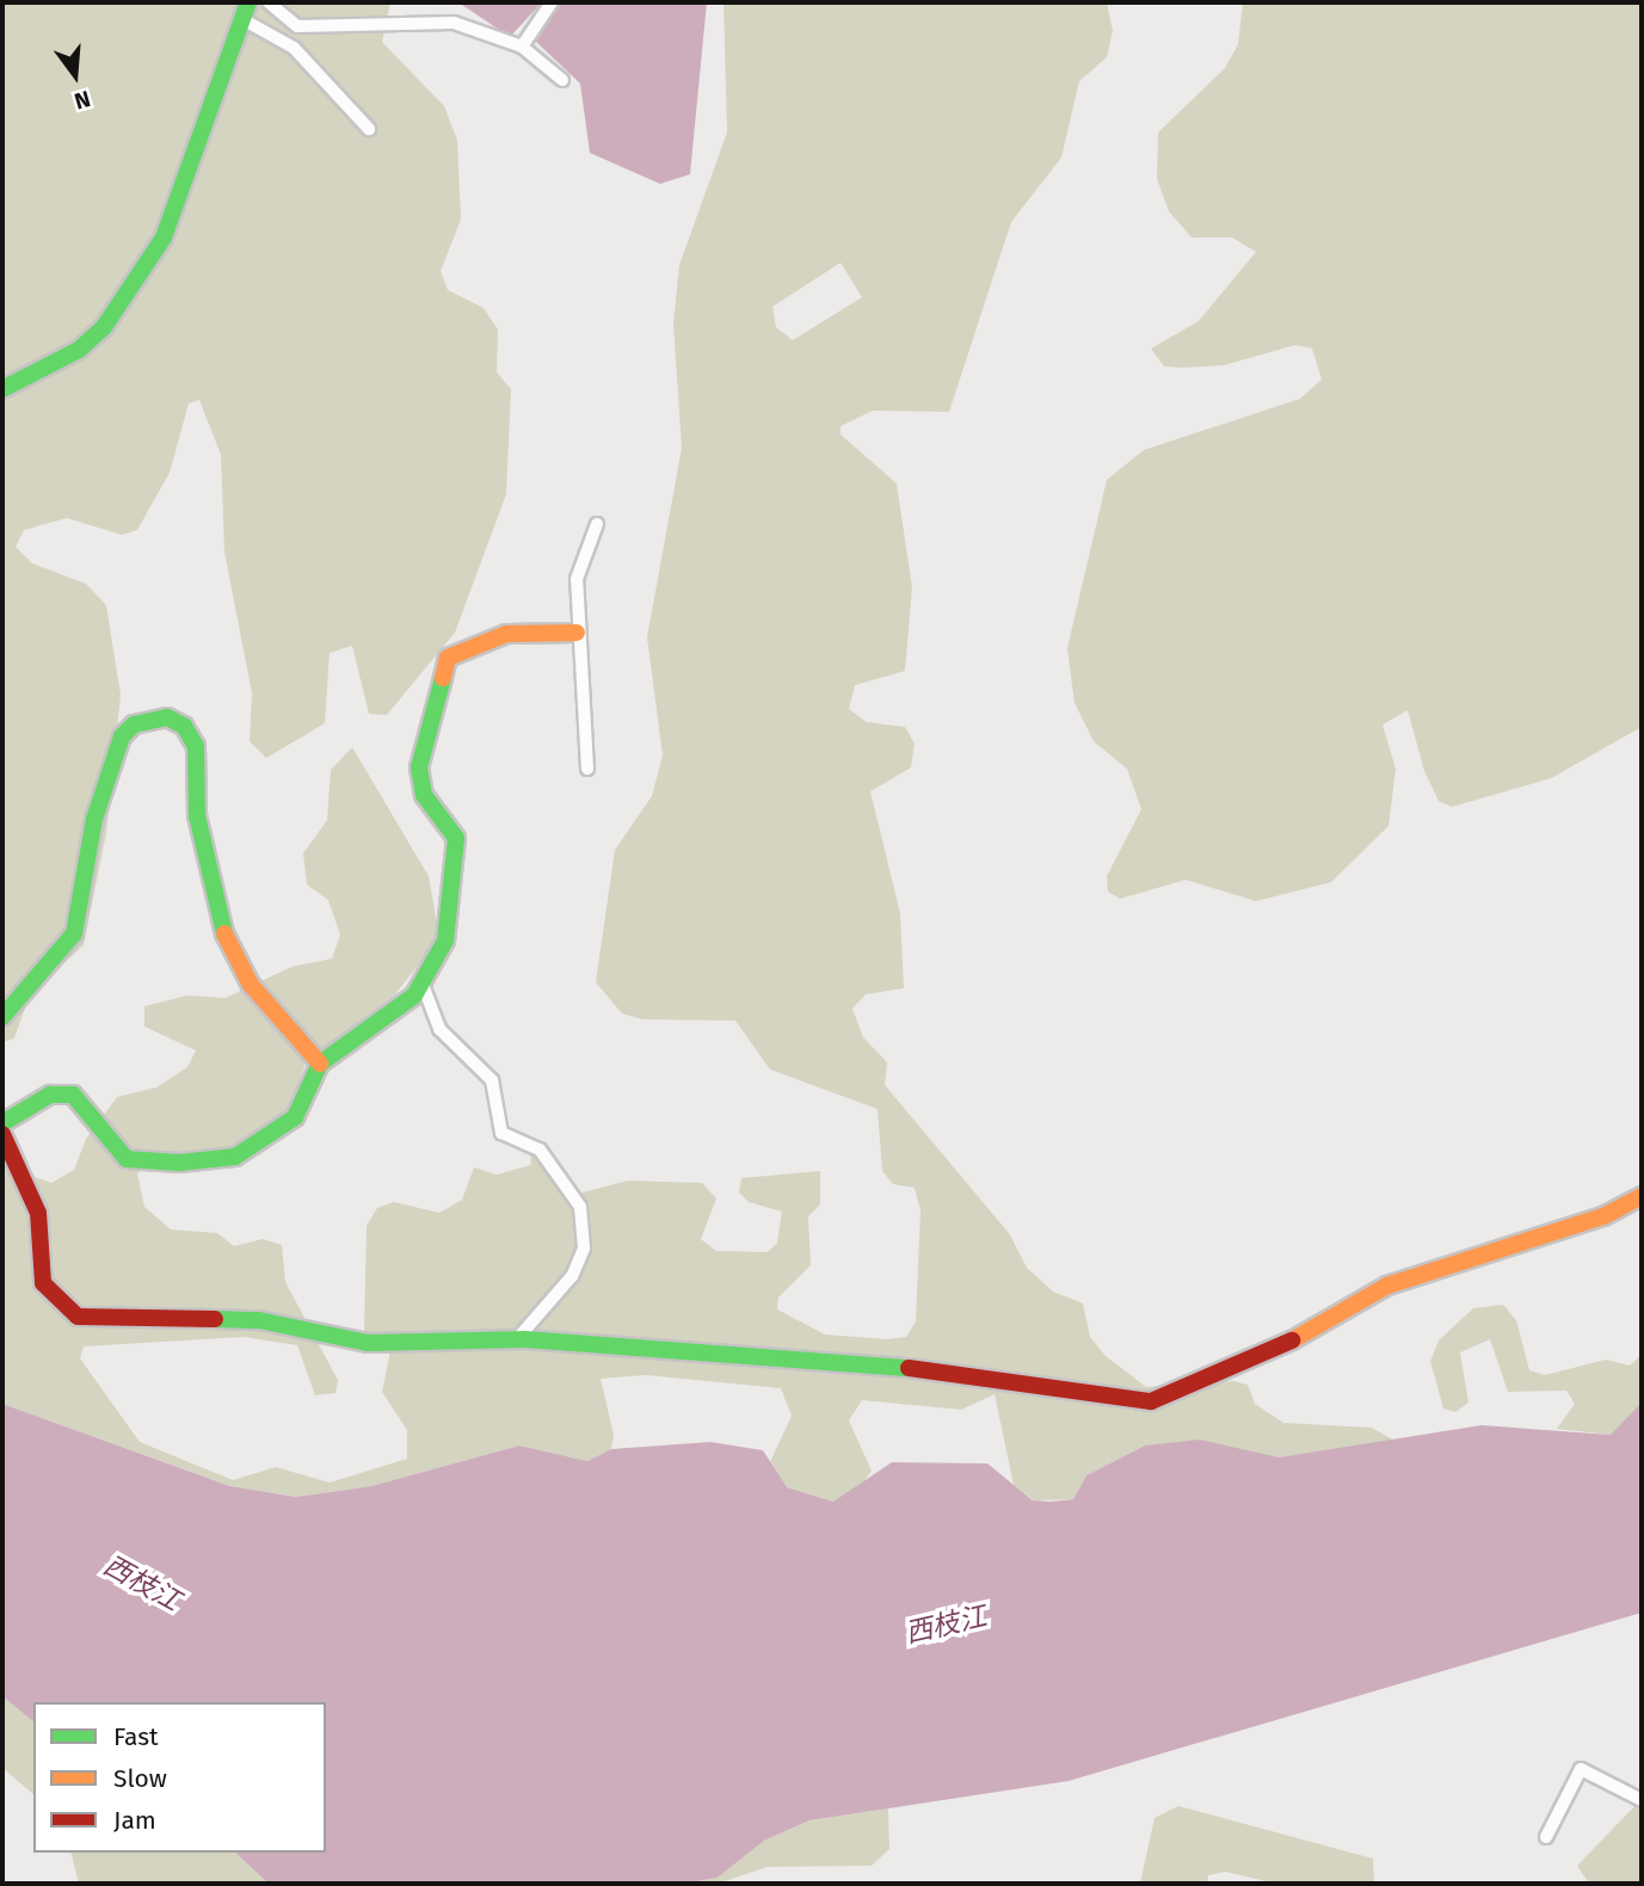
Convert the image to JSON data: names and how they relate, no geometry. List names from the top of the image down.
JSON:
{
  "water": ["西枝江"],
  "legend": ["Fast", "Slow", "Jam"],
  "north": "bottom"
}
